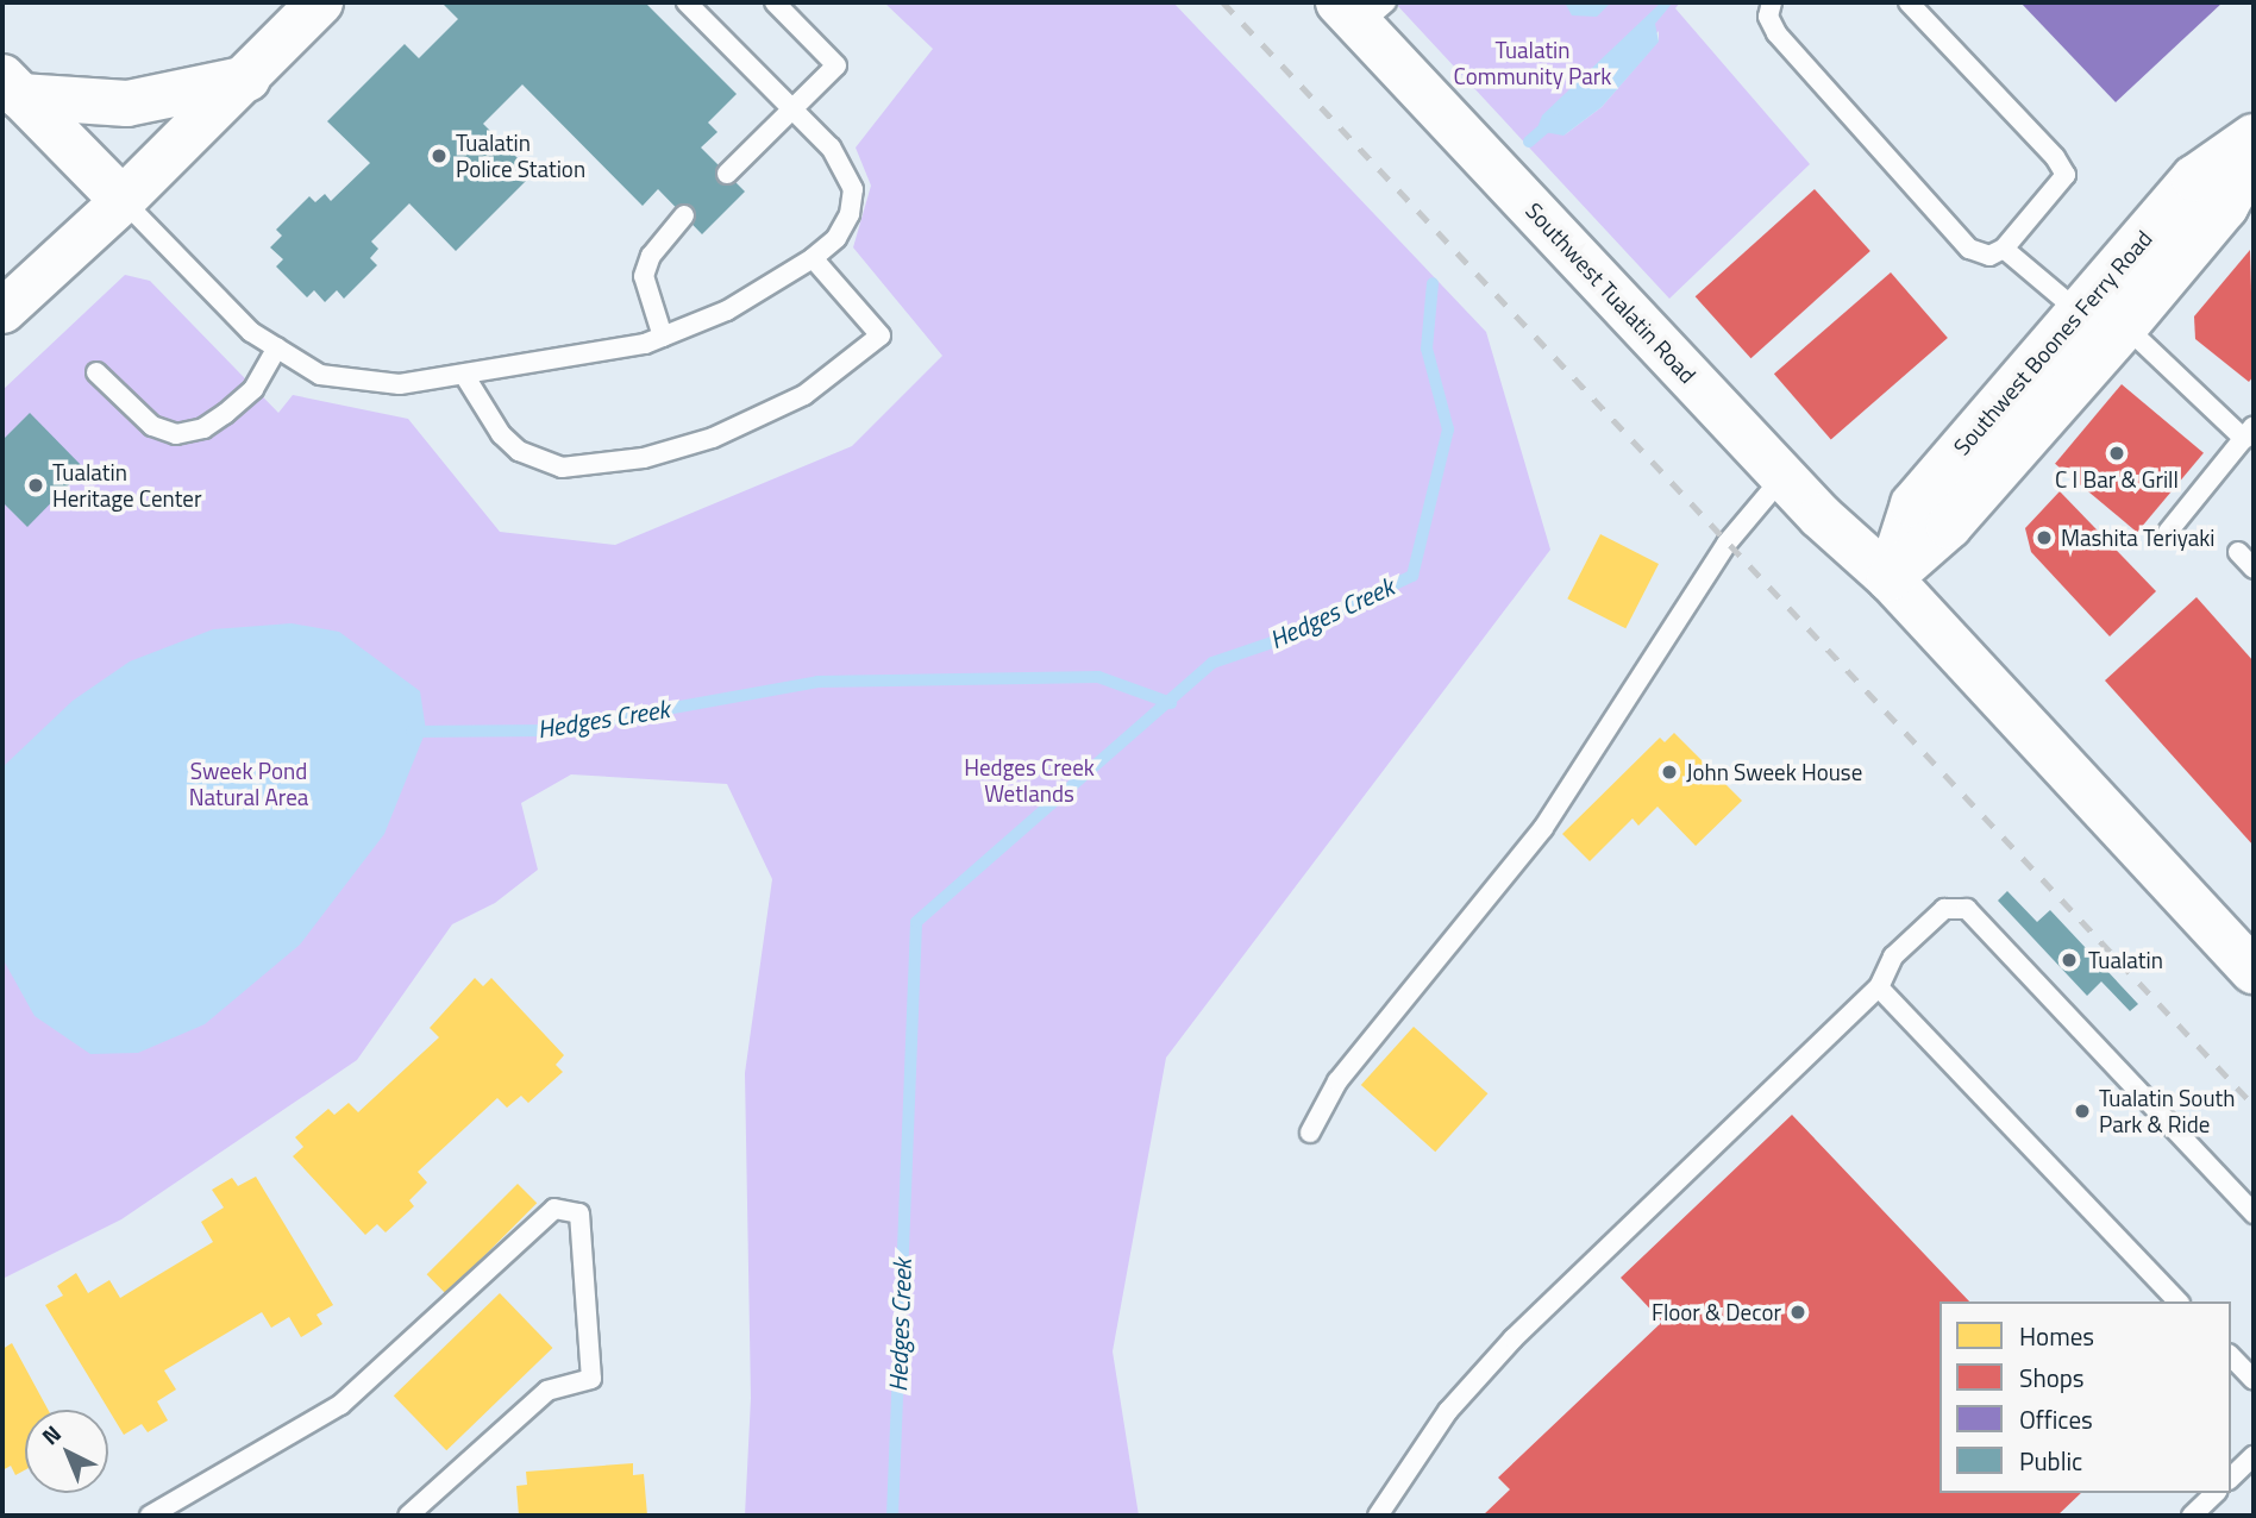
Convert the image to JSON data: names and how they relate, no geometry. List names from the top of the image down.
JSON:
{
  "streets": {
    "main road": ["Southwest Tualatin Road", "Southwest Boones Ferry Road"]
  },
  "crossings": [
    ["Southwest Tualatin Road", "Southwest Boones Ferry Road"]
  ],
  "water": ["Hedges Creek"],
  "parks": ["Tualatin Community Park", "Hedges Creek Wetlands", "Sweek Pond Natural Area"],
  "places": [
    "Tualatin Police Station",
    "C I Bar & Grill",
    "Tualatin Heritage Center",
    "Mashita Teriyaki",
    "John Sweek House",
    "Tualatin",
    "Tualatin South Park & Ride",
    "Floor & Decor"
  ],
  "legend": [
    "Homes",
    "Shops",
    "Offices",
    "Public"
  ],
  "north": "top left"
}
